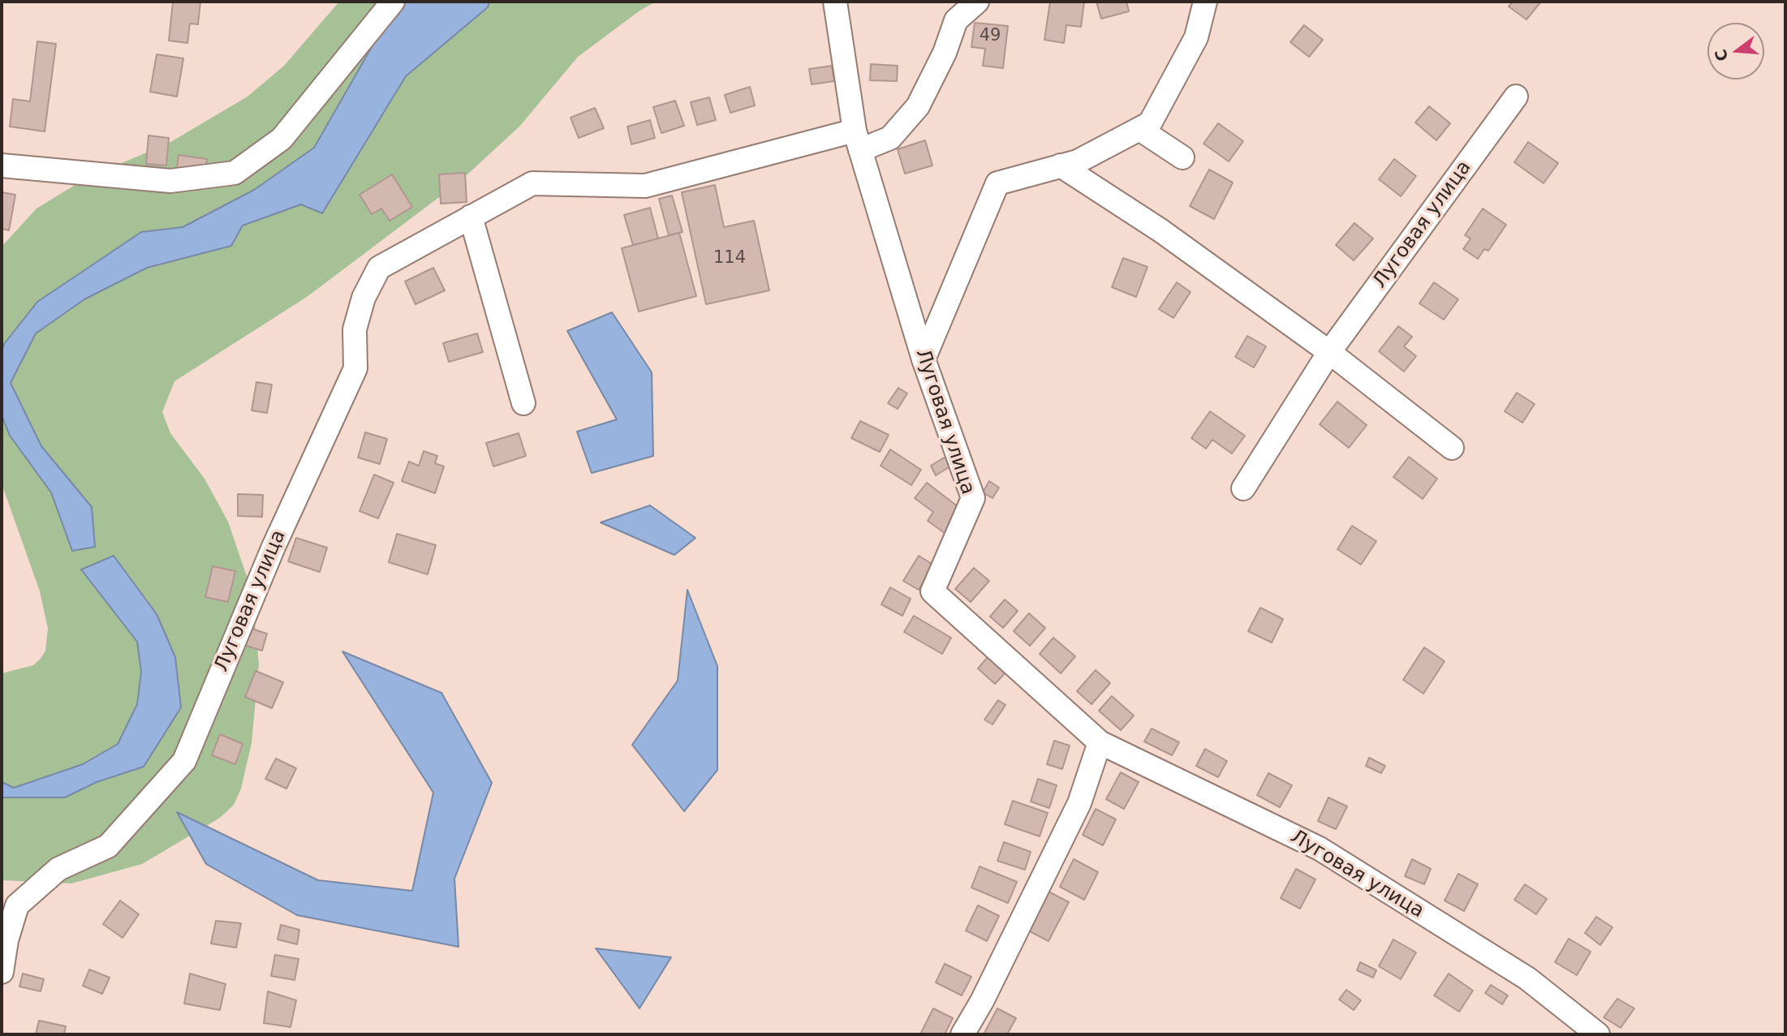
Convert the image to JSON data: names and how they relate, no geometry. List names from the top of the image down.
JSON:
{
  "streets": {
    "street": ["Луговая улица"]
  },
  "house_numbers": ["49", "114"],
  "north": "left"
}
